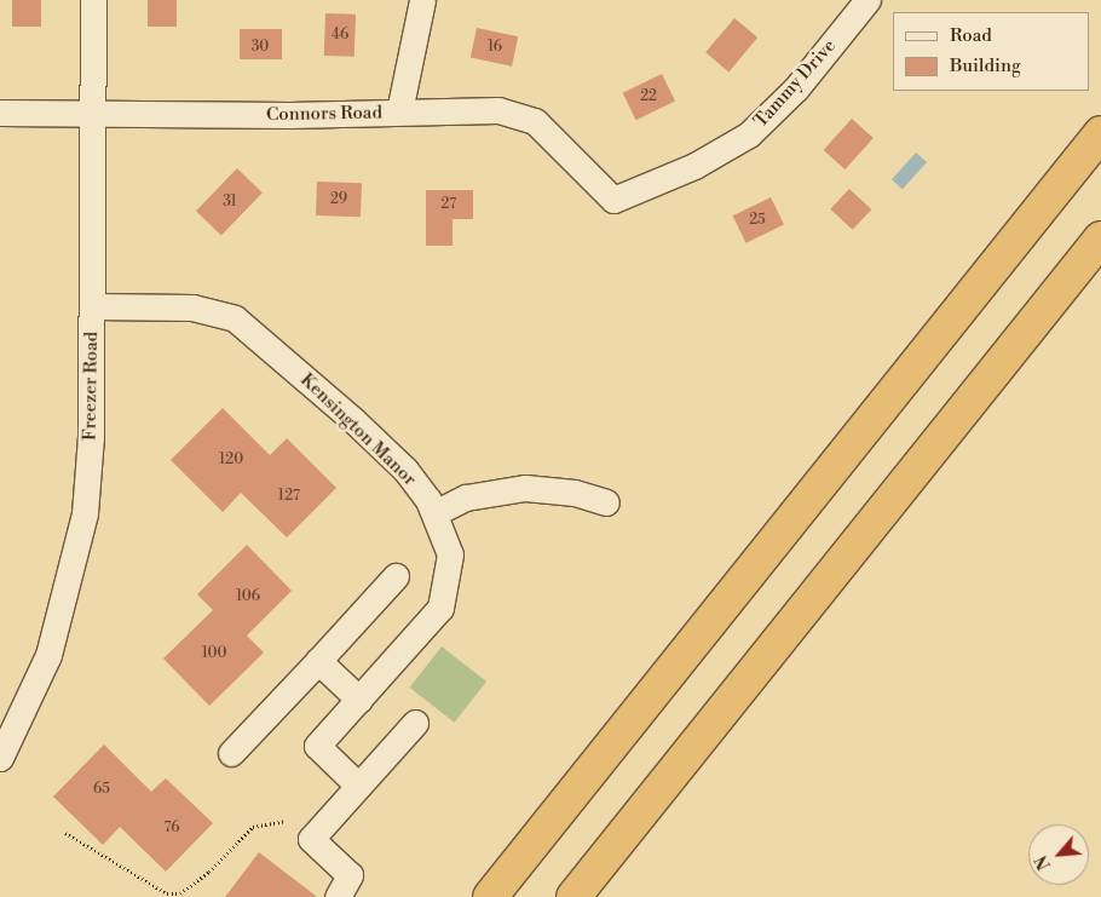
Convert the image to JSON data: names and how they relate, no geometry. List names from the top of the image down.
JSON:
{
  "streets": {
    "street": [
      "Tammy Drive",
      "Connors Road",
      "Freezer Road",
      "Kensington Manor"
    ]
  },
  "crossings": [
    ["Tammy Drive", "Connors Road"],
    ["Connors Road", "Freezer Road"],
    ["Freezer Road", "Kensington Manor"]
  ],
  "house_numbers": [
    "46",
    "30",
    "16",
    "22",
    "29",
    "31",
    "27",
    "25",
    "120",
    "127",
    "106",
    "100",
    "65",
    "76"
  ],
  "legend": ["Road", "Building"],
  "north": "bottom left"
}
